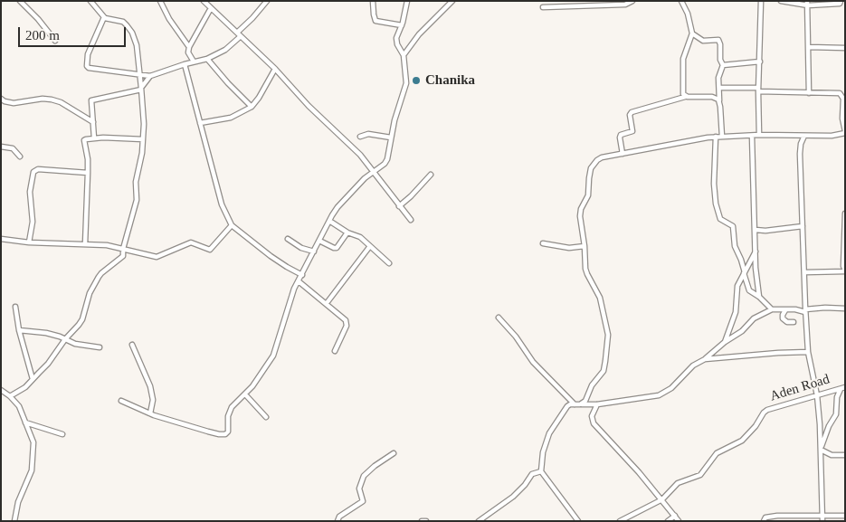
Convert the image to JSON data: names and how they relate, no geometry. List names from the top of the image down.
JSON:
{
  "streets": {
    "street": ["Aden Road"]
  },
  "places": ["Chanika"],
  "scale_bar": "200 m"
}
